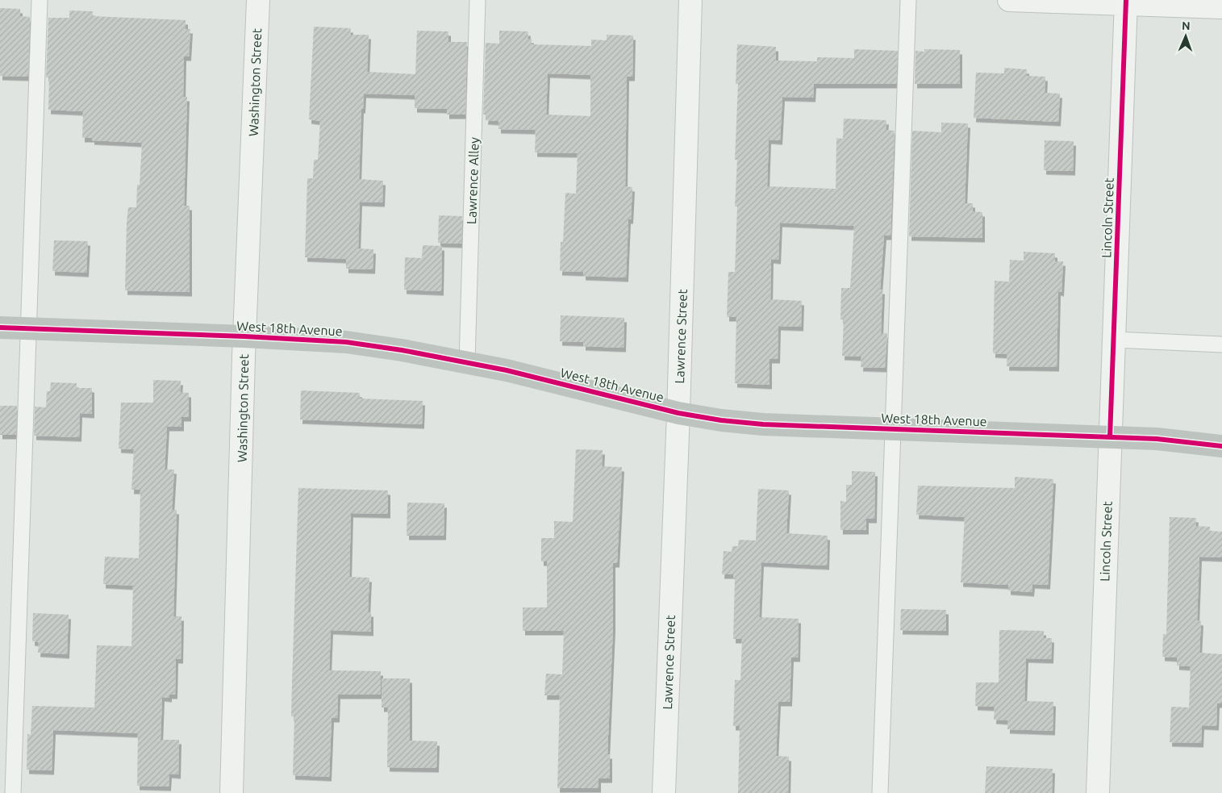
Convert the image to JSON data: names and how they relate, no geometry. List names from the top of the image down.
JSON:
{
  "streets": {
    "main road": ["West 18th Avenue"],
    "street": ["Washington Street", "Lincoln Street", "Lawrence Street"],
    "lane": ["Lawrence Alley"]
  },
  "crossings": [
    ["Washington Street", "West 18th Avenue"],
    ["Lawrence Alley", "West 18th Avenue"],
    ["Lincoln Street", "West 18th Avenue"],
    ["West 18th Avenue", "Lawrence Street"]
  ],
  "north": "top"
}
